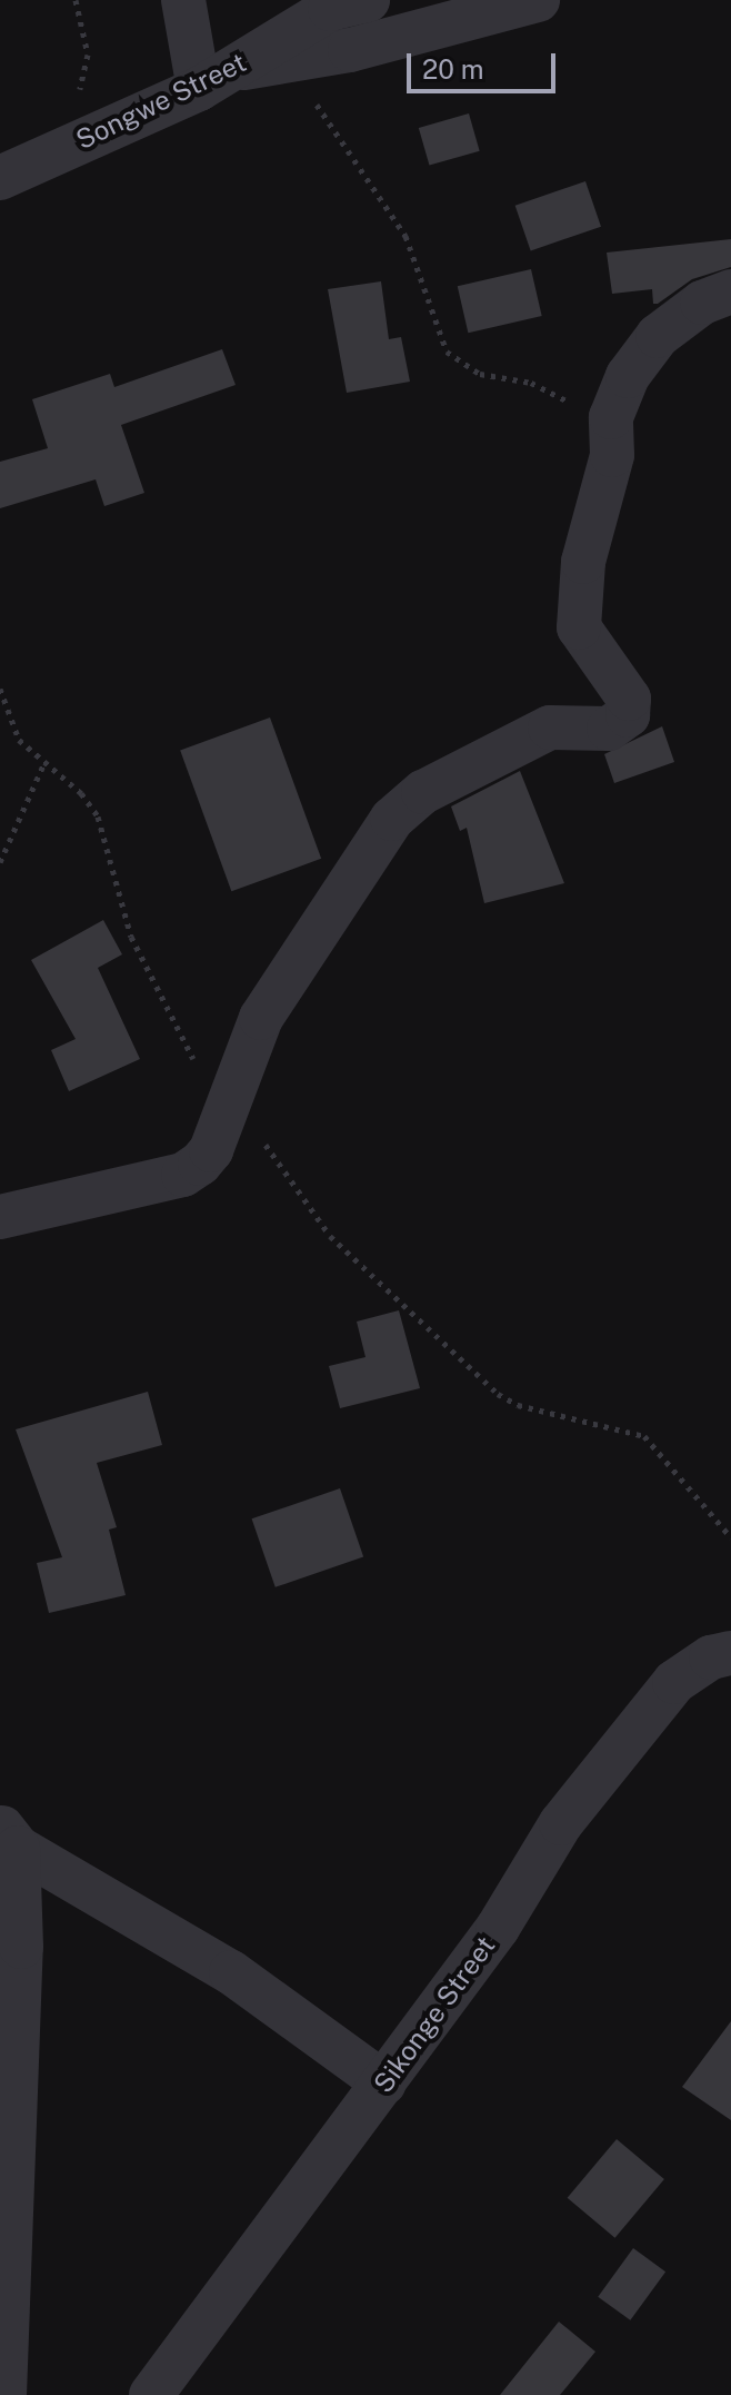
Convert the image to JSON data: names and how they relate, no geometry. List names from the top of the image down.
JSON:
{
  "streets": {
    "street": ["Songwe Street", "Sikonge Street"]
  },
  "scale_bar": "20 m"
}
